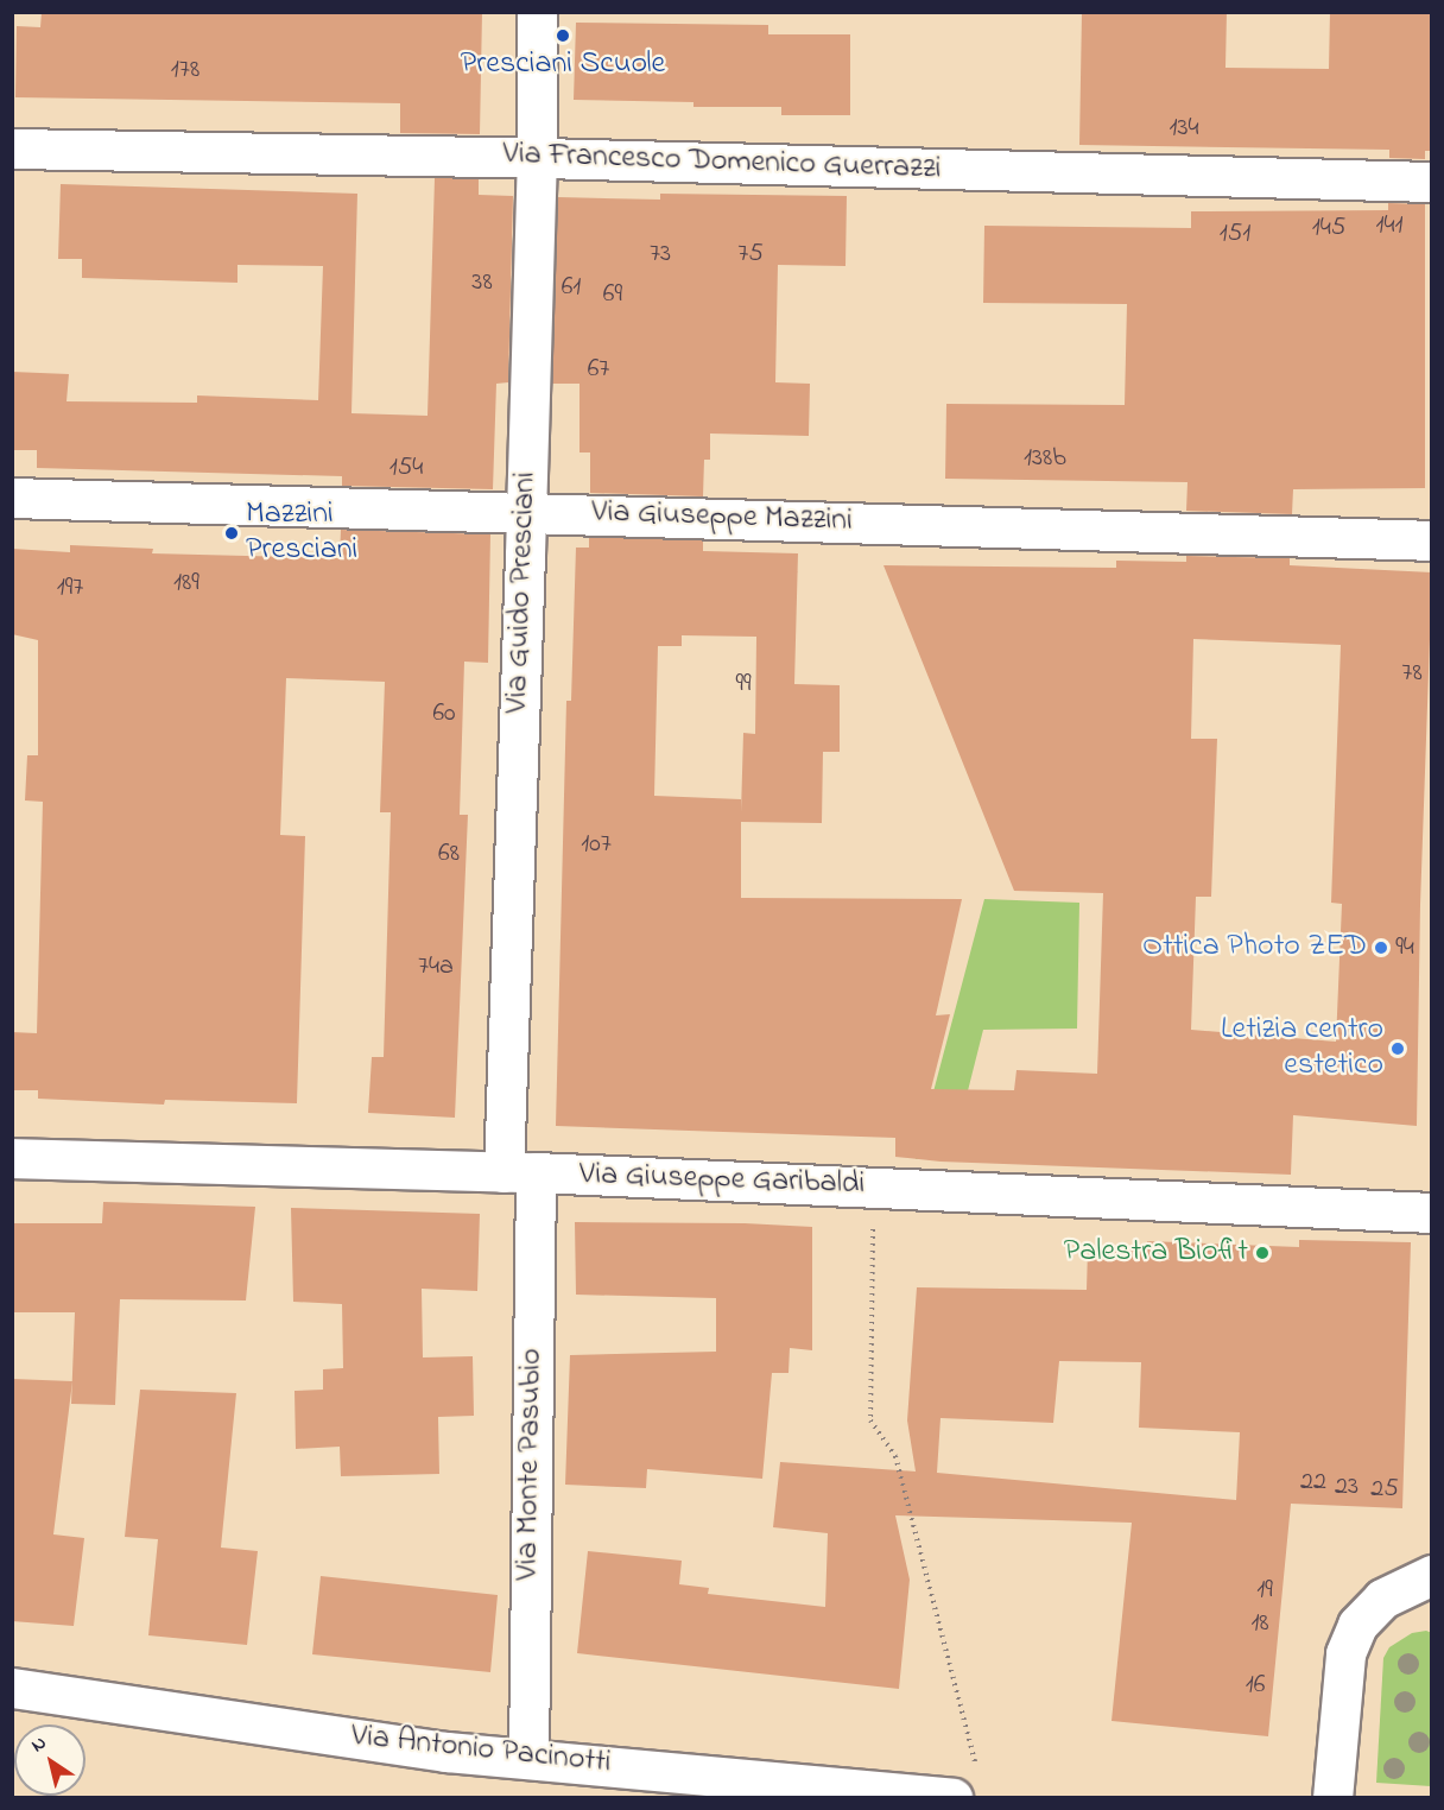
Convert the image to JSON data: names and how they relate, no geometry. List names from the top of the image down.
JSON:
{
  "streets": {
    "street": [
      "Via Francesco Domenico Guerrazzi",
      "Via Giuseppe Mazzini",
      "Via Guido Presciani",
      "Via Giuseppe Garibaldi",
      "Via Monte Pasubio",
      "Via Antonio Pacinotti"
    ]
  },
  "crossings": [
    ["Via Francesco Domenico Guerrazzi", "Via Guido Presciani"],
    ["Via Giuseppe Mazzini", "Via Guido Presciani"],
    ["Via Guido Presciani", "Via Giuseppe Garibaldi"],
    ["Via Guido Presciani", "Via Monte Pasubio"],
    ["Via Giuseppe Garibaldi", "Via Monte Pasubio"],
    ["Via Monte Pasubio", "Via Antonio Pacinotti"]
  ],
  "places": [
    "Presciani Scuole",
    "Mazzini Presciani",
    "Ottica Photo ZED",
    "Letizia centro estetico",
    "Palestra Biofit"
  ],
  "house_numbers": [
    "178",
    "134",
    "141",
    "145",
    "151",
    "73",
    "75",
    "38",
    "61",
    "69",
    "67",
    "138b",
    "154",
    "189",
    "197",
    "78",
    "99",
    "60",
    "107",
    "68",
    "94",
    "74a",
    "22",
    "23",
    "25",
    "19",
    "18",
    "16"
  ],
  "north": "top left"
}
